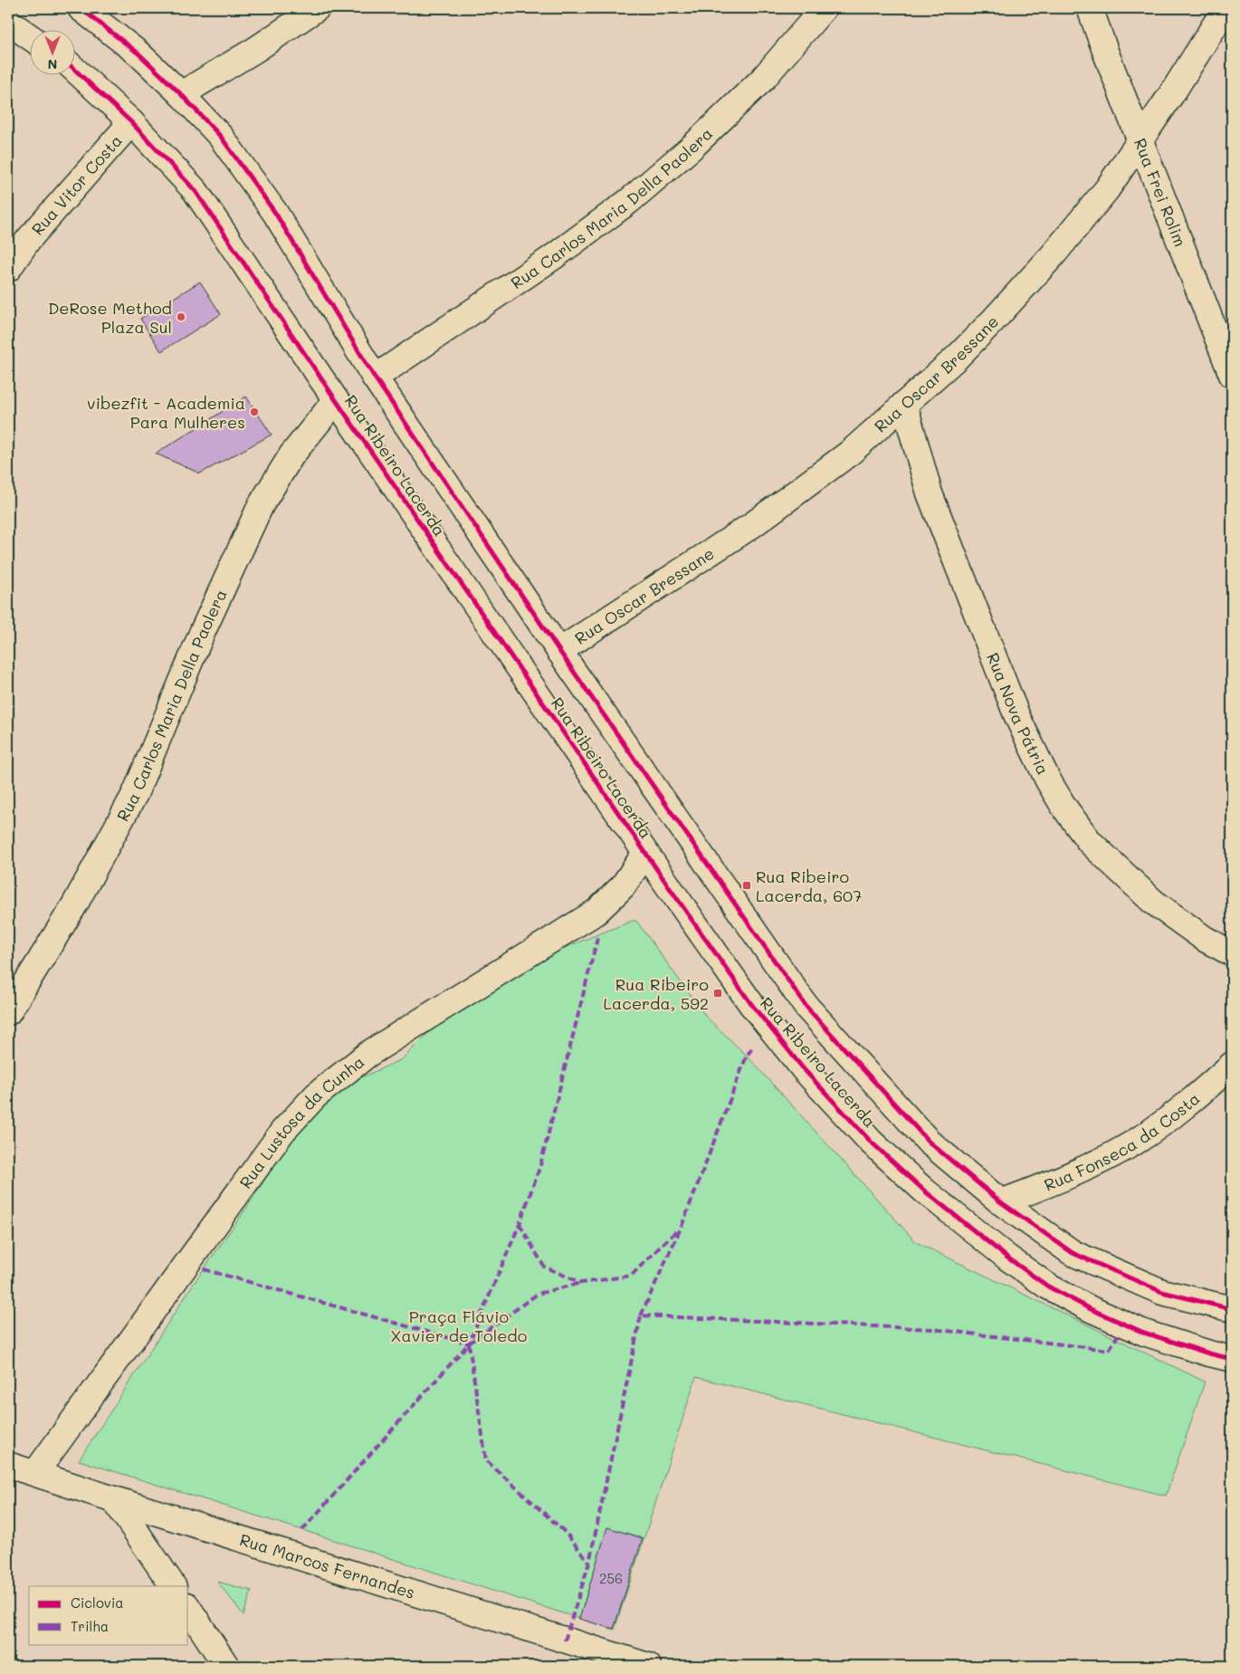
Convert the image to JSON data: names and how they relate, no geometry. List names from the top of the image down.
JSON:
{
  "streets": {
    "street": [
      "Rua Vitor Costa",
      "Rua Frei Rolim",
      "Rua Carlos Maria Della Paolera",
      "Rua Oscar Bressane",
      "Rua Ribeiro Lacerda",
      "Rua Nova Pátria",
      "Rua Lustosa da Cunha",
      "Rua Fonseca da Costa",
      "Rua Marcos Fernandes"
    ]
  },
  "crossings": [
    ["Rua Vitor Costa", "Rua Ribeiro Lacerda"],
    ["Rua Frei Rolim", "Rua Oscar Bressane"],
    ["Rua Carlos Maria Della Paolera", "Rua Ribeiro Lacerda"],
    ["Rua Oscar Bressane", "Rua Ribeiro Lacerda"],
    ["Rua Oscar Bressane", "Rua Nova Pátria"],
    ["Rua Ribeiro Lacerda", "Rua Lustosa da Cunha"],
    ["Rua Ribeiro Lacerda", "Rua Fonseca da Costa"],
    ["Rua Lustosa da Cunha", "Rua Marcos Fernandes"]
  ],
  "parks": ["Praça Flávio Xavier de Toledo"],
  "places": {
    "other": ["DeRose Method Plaza Sul", "vibezfit - Academia Para Mulheres"],
    "transit": ["Rua Ribeiro Lacerda, 607", "Rua Ribeiro Lacerda, 592"]
  },
  "house_numbers": ["256"],
  "legend": ["Ciclovia", "Trilha"],
  "north": "bottom"
}
